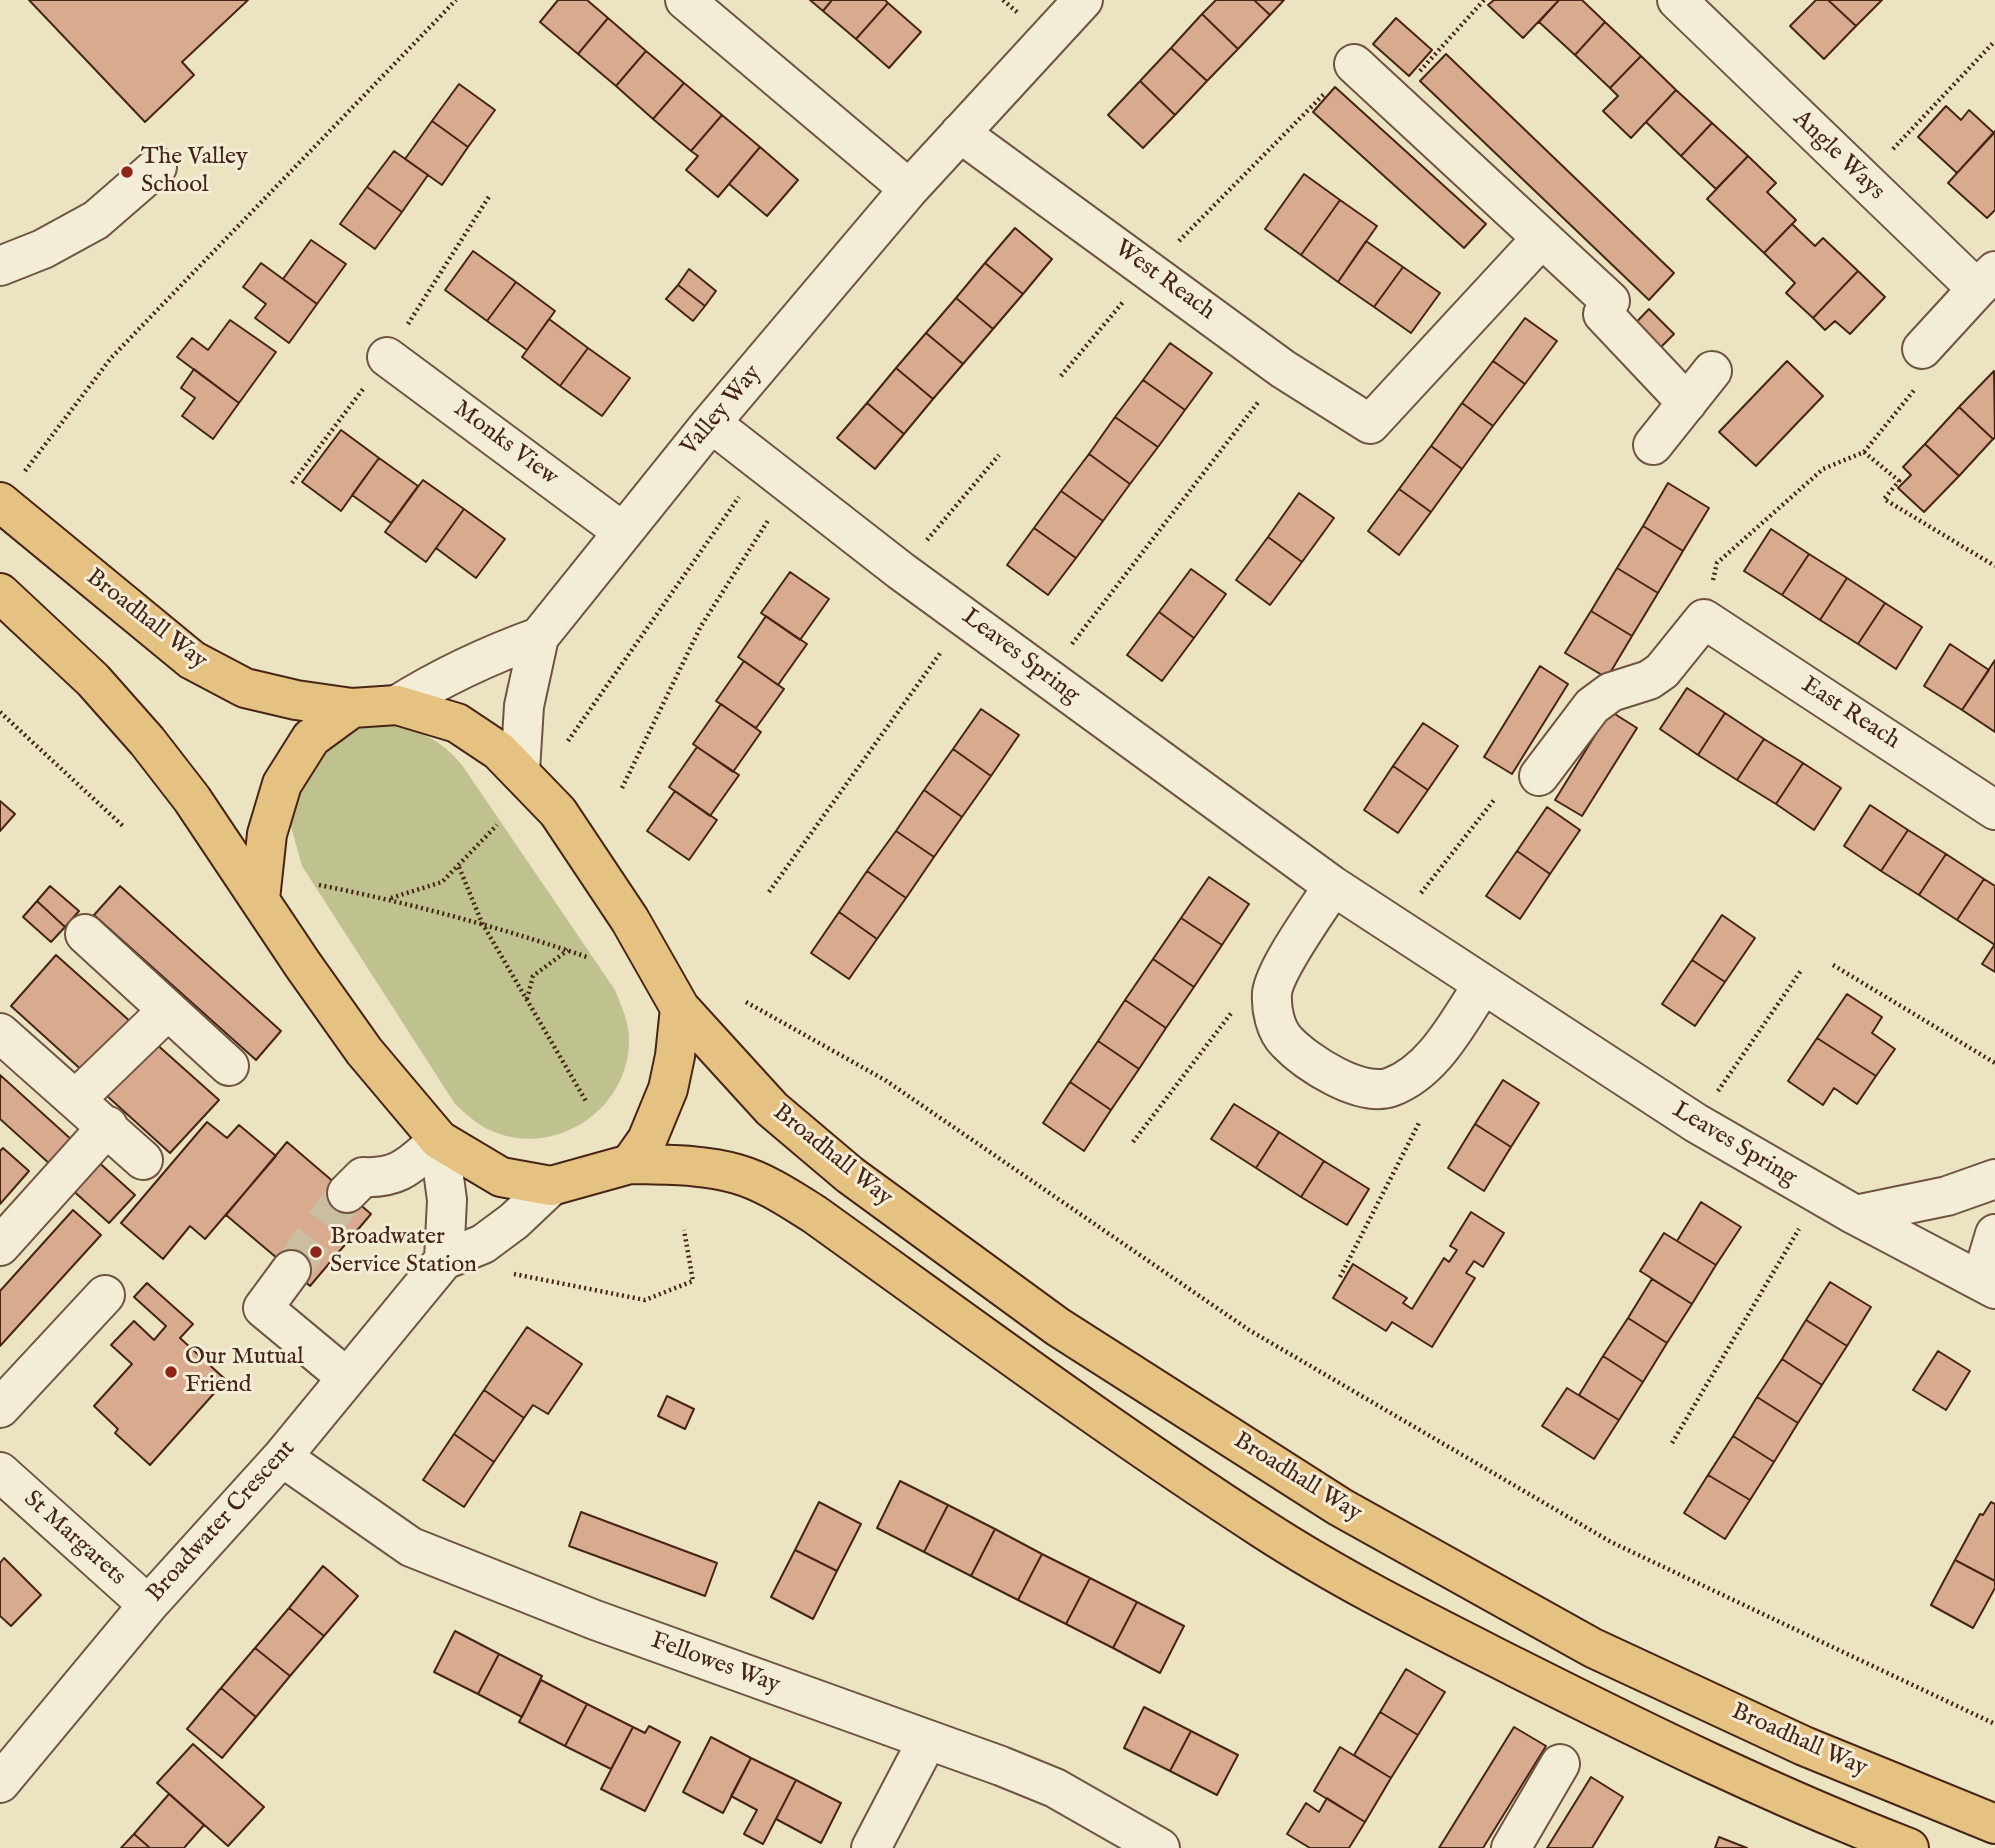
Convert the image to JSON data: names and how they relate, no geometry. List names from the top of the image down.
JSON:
{
  "streets": {
    "highway": ["Broadhall Way"],
    "street": [
      "Angle Ways",
      "West Reach",
      "Valley Way",
      "Monks View",
      "Leaves Spring",
      "East Reach",
      "Broadwater Crescent",
      "St Margarets",
      "Fellowes Way"
    ]
  },
  "crossings": [
    ["West Reach", "Valley Way"],
    ["Valley Way", "Monks View"],
    ["Valley Way", "Broadhall Way"],
    ["Valley Way", "Leaves Spring"],
    ["Broadwater Crescent", "St Margarets"],
    ["Broadwater Crescent", "Fellowes Way"]
  ],
  "places": ["The Valley School", "Broadwater Service Station", "Our Mutual Friend"]
}
